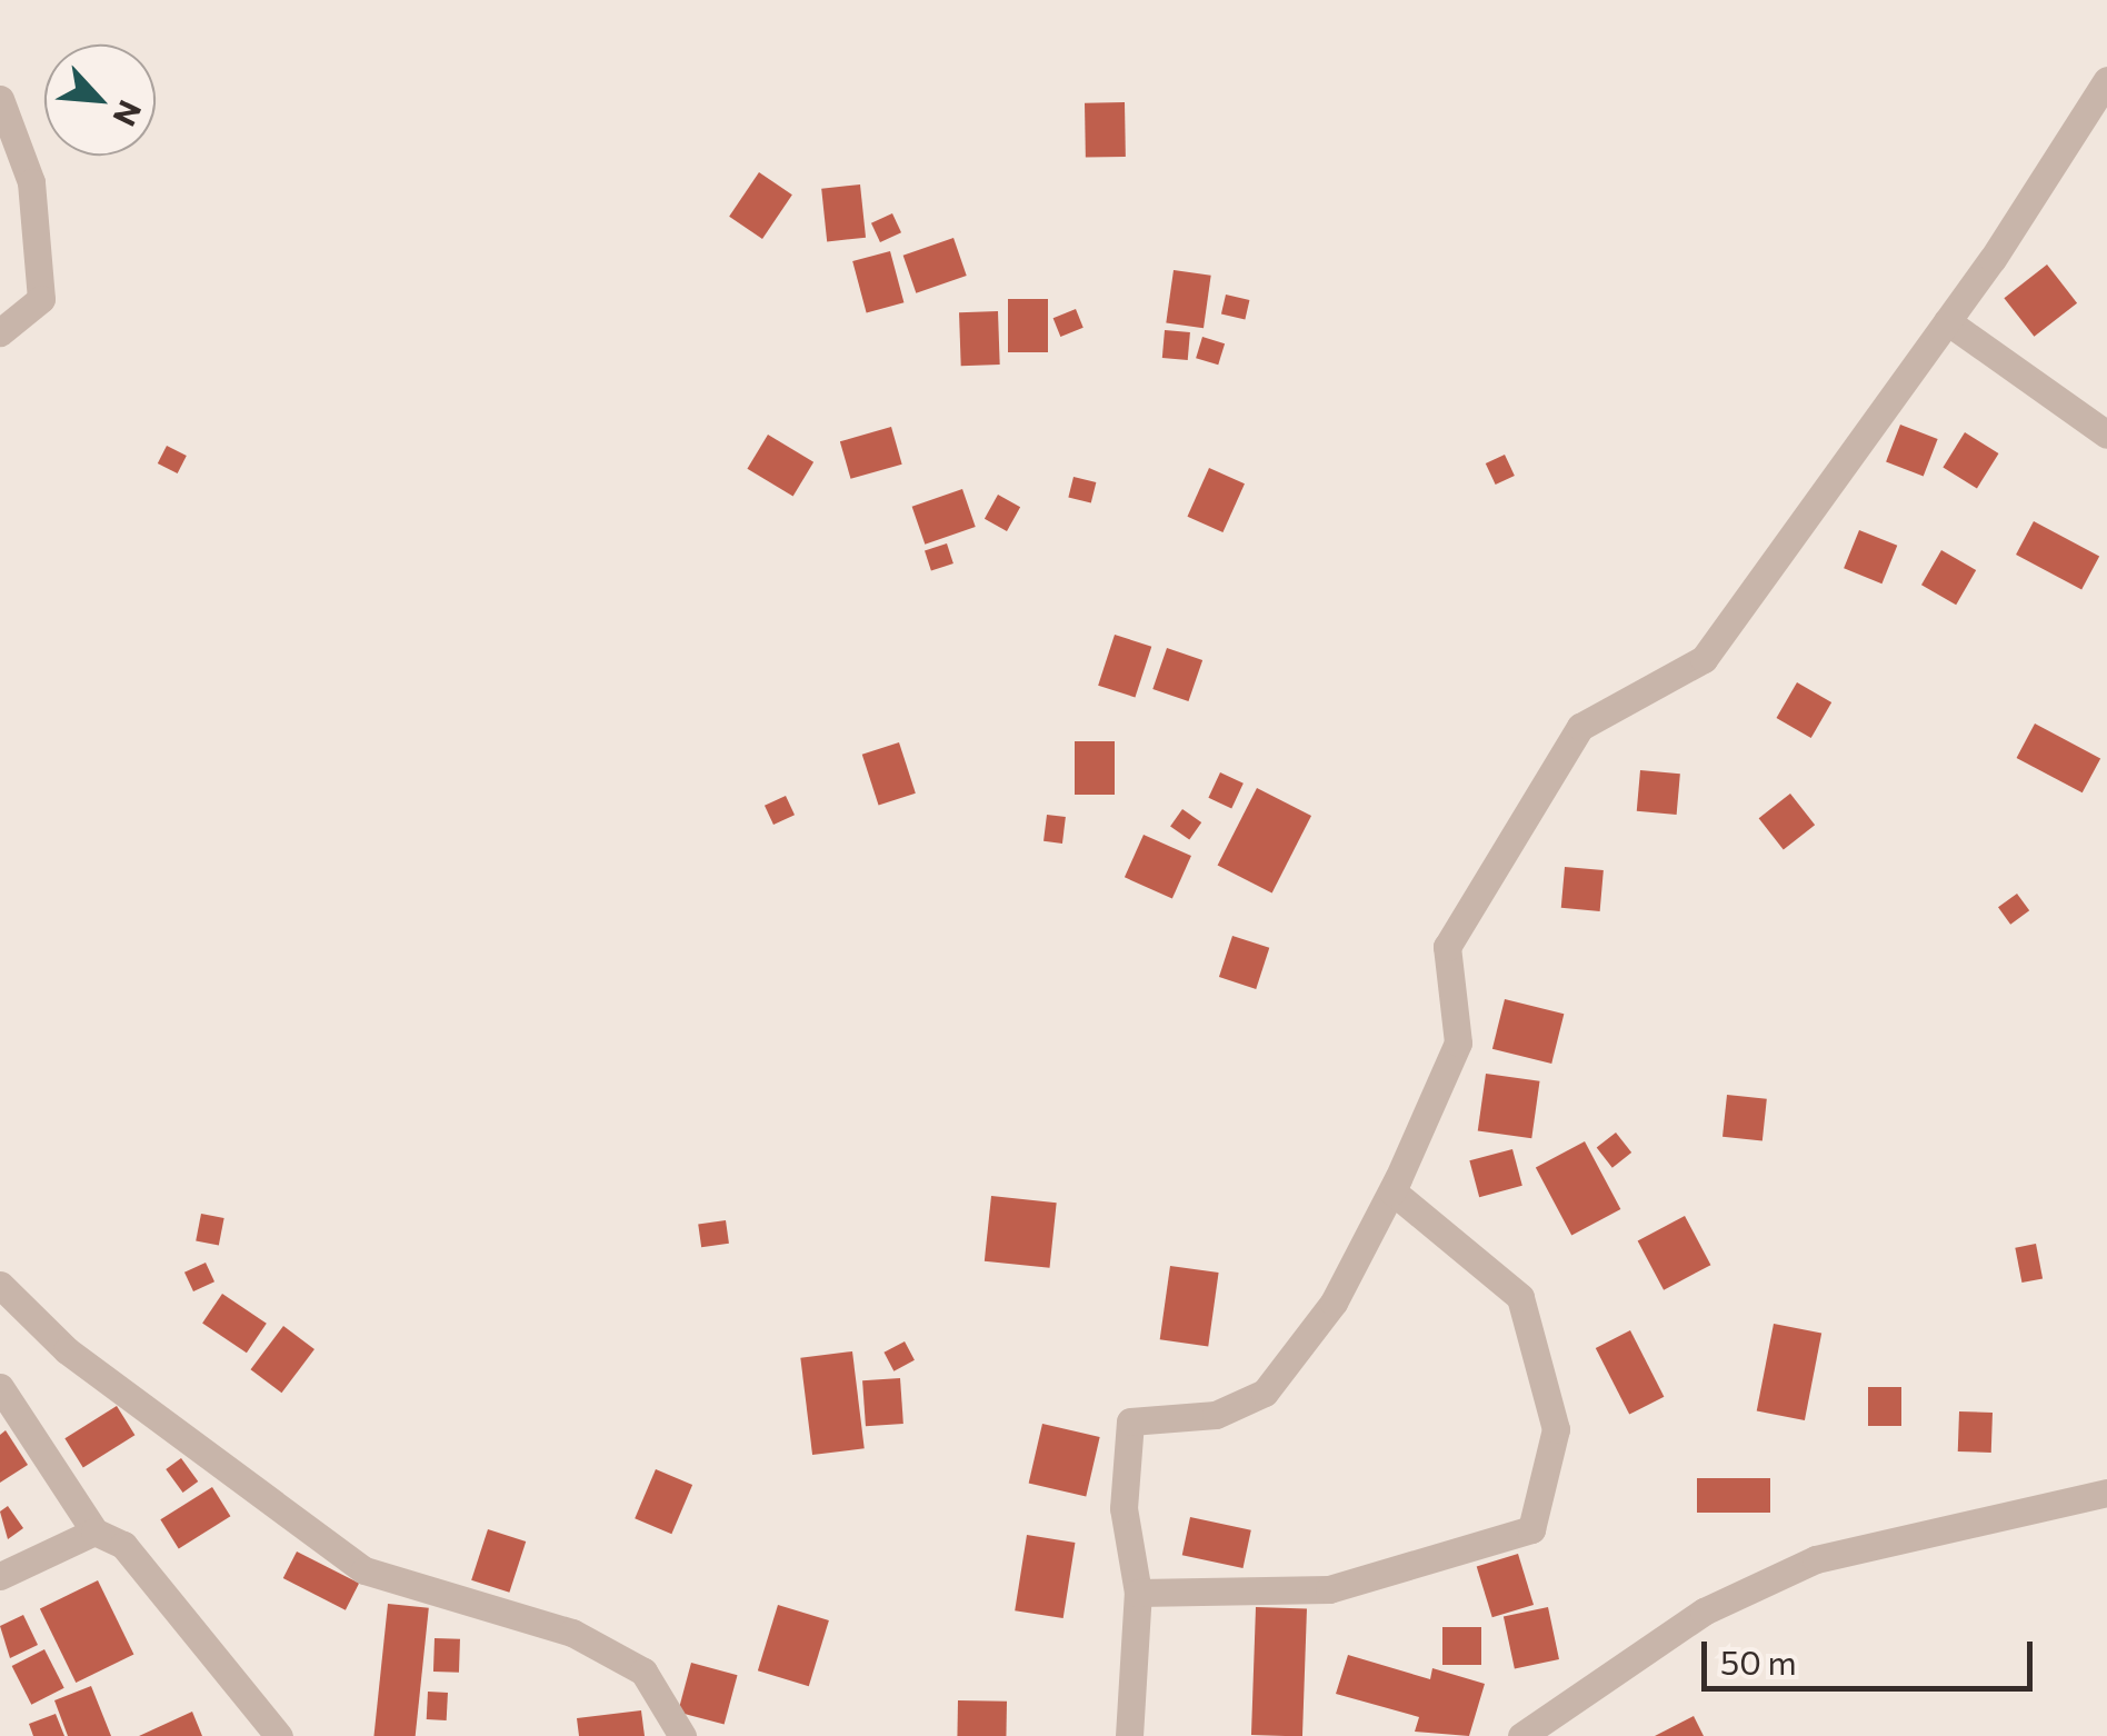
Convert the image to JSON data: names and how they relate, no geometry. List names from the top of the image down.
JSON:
{
  "scale_bar": "50 m",
  "north": "bottom right"
}
